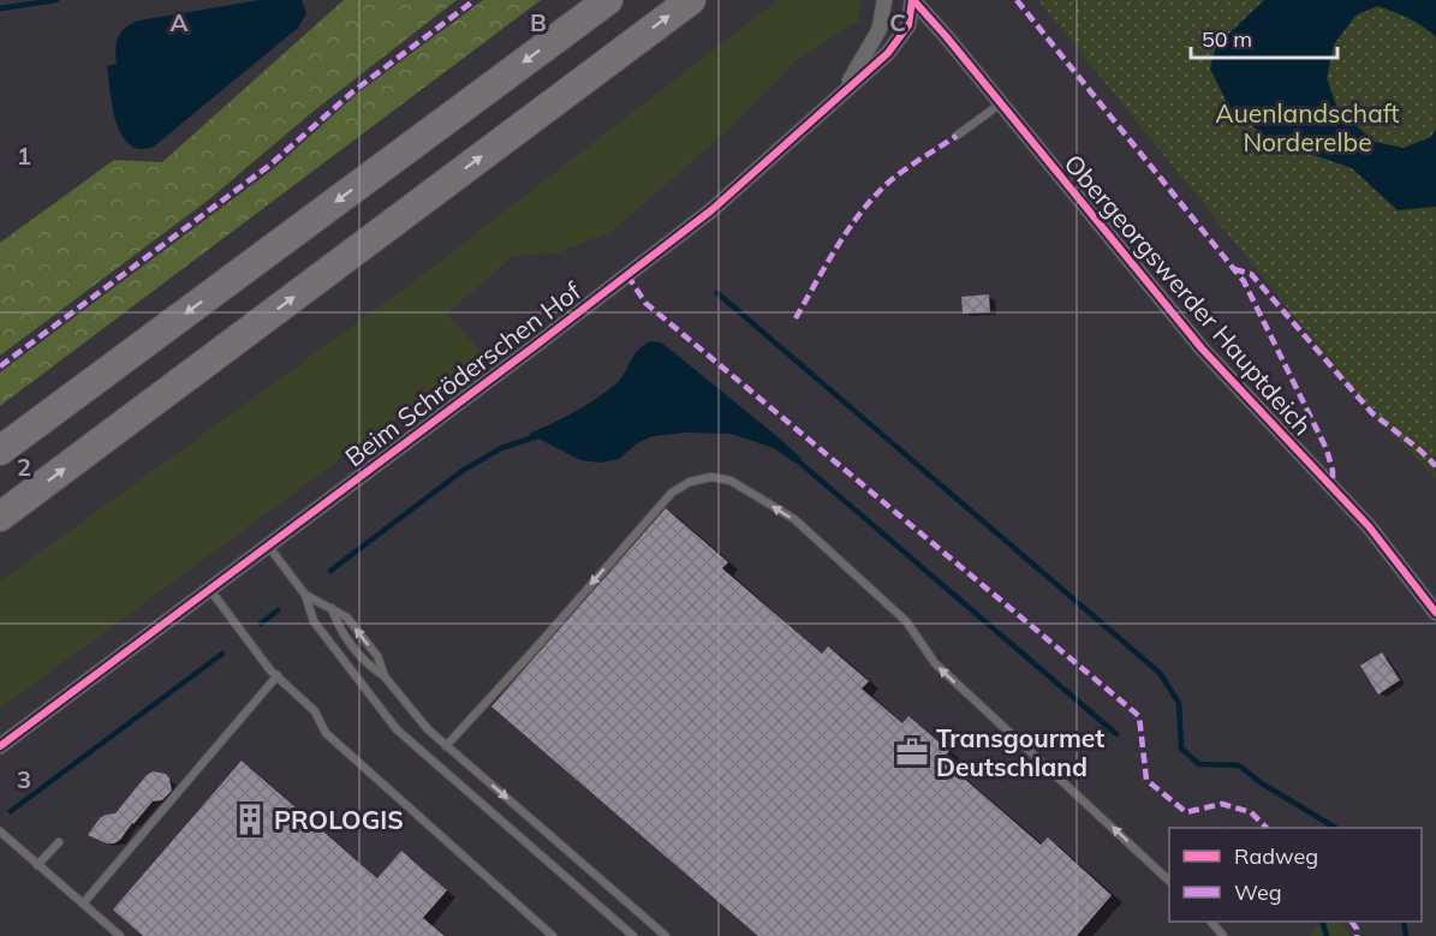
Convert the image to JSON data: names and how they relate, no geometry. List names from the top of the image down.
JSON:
{
  "streets": {
    "street": ["Obergeorgswerder Hauptdeich", "Beim Schröderschen Hof"]
  },
  "crossings": [
    ["Obergeorgswerder Hauptdeich", "Beim Schröderschen Hof"]
  ],
  "parks": ["Auenlandschaft Norderelbe"],
  "places": {
    "office": ["Transgourmet Deutschland"],
    "building": ["PROLOGIS"]
  },
  "legend": ["Radweg", "Weg"],
  "scale_bar": "50 m",
  "grid": {
    "columns": ["A", "B", "C"],
    "rows": ["1", "2", "3"]
  }
}
